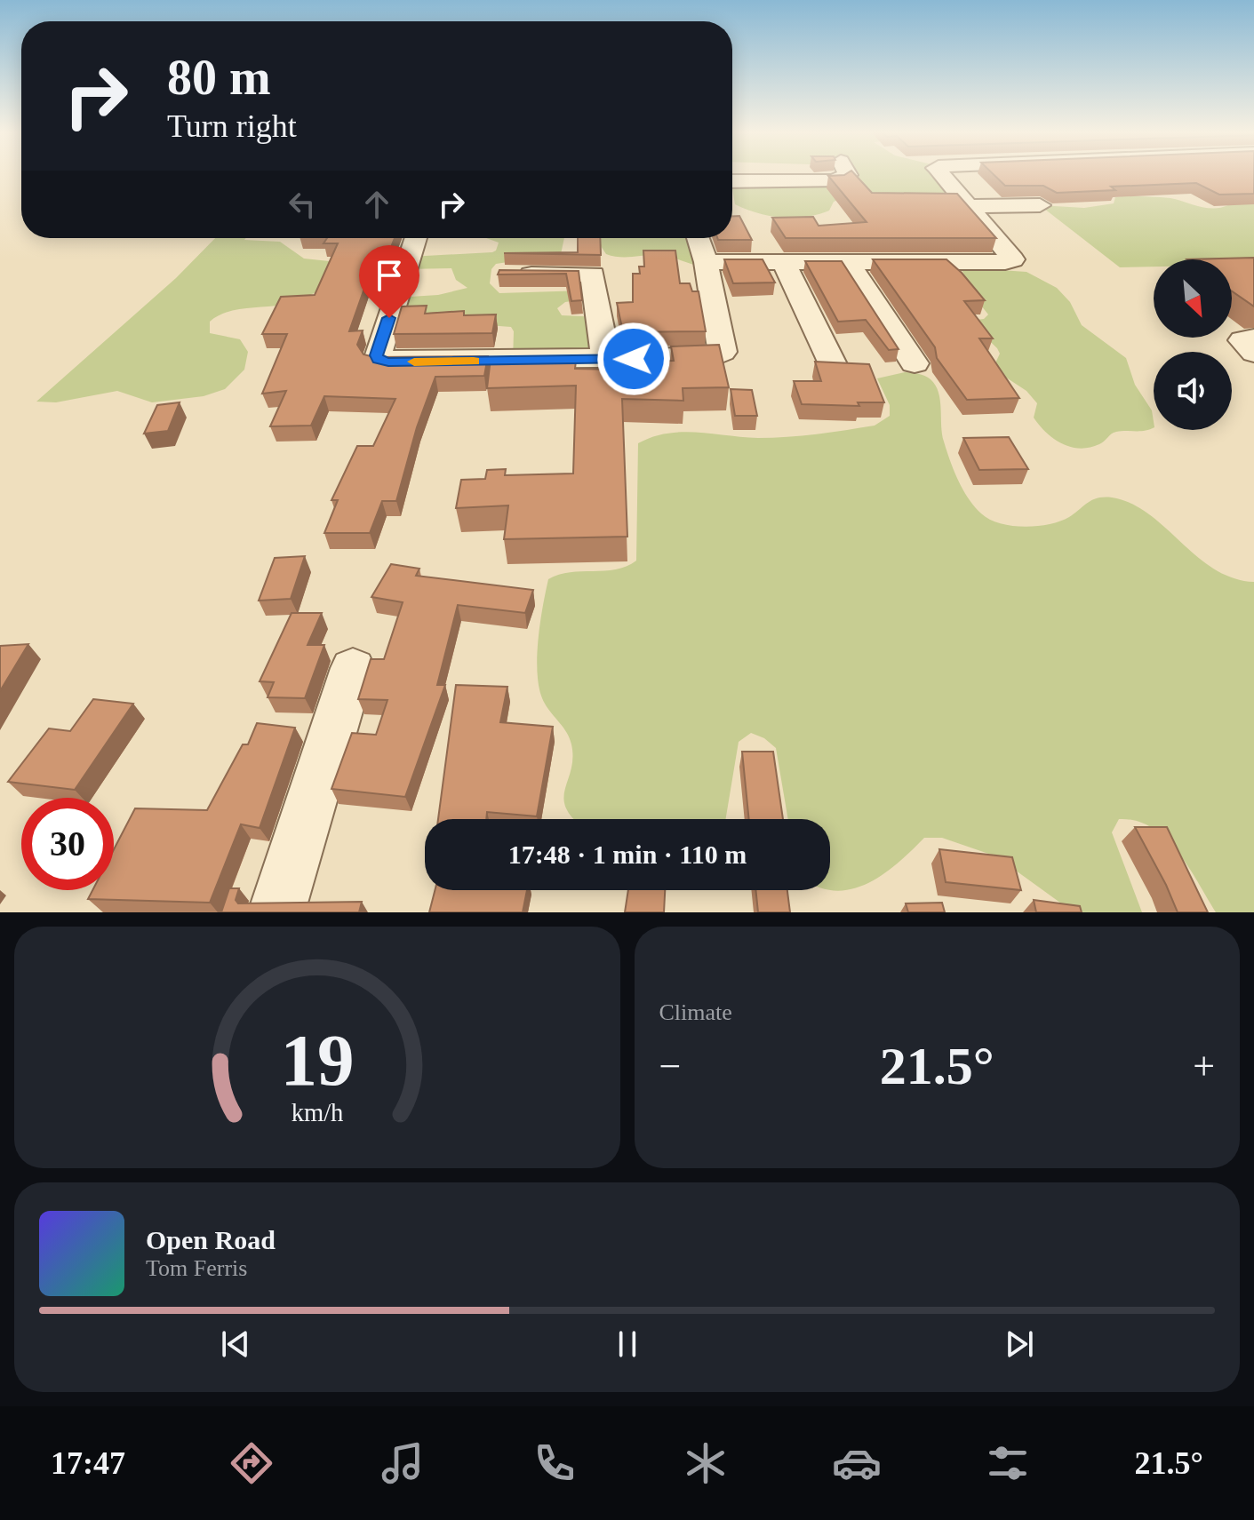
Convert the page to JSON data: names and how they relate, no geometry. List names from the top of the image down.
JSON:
{
  "north": "bottom right",
  "page": {
    "turn": ["80 m", "Turn right"],
    "limit": "30",
    "trip": "17:48 · 1 min · 110 m",
    "tile": "Climate",
    "heat": ["−", "21.5°", "+"],
    "song": ["Open Road", "Tom Ferris"],
    "tabs": ["17:47", "21.5°"],
    "gauge": ["19", "km/h"]
  }
}
